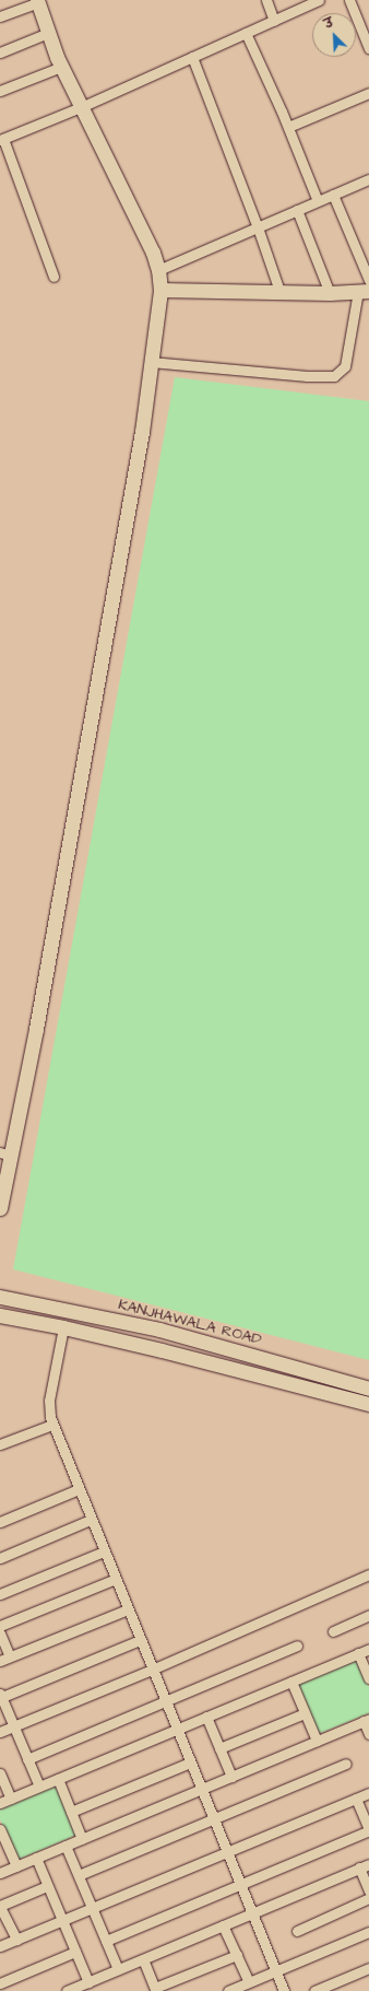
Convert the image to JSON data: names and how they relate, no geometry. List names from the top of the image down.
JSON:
{
  "streets": {
    "street": ["KANJHAWALA ROAD"]
  },
  "north": "top left"
}
